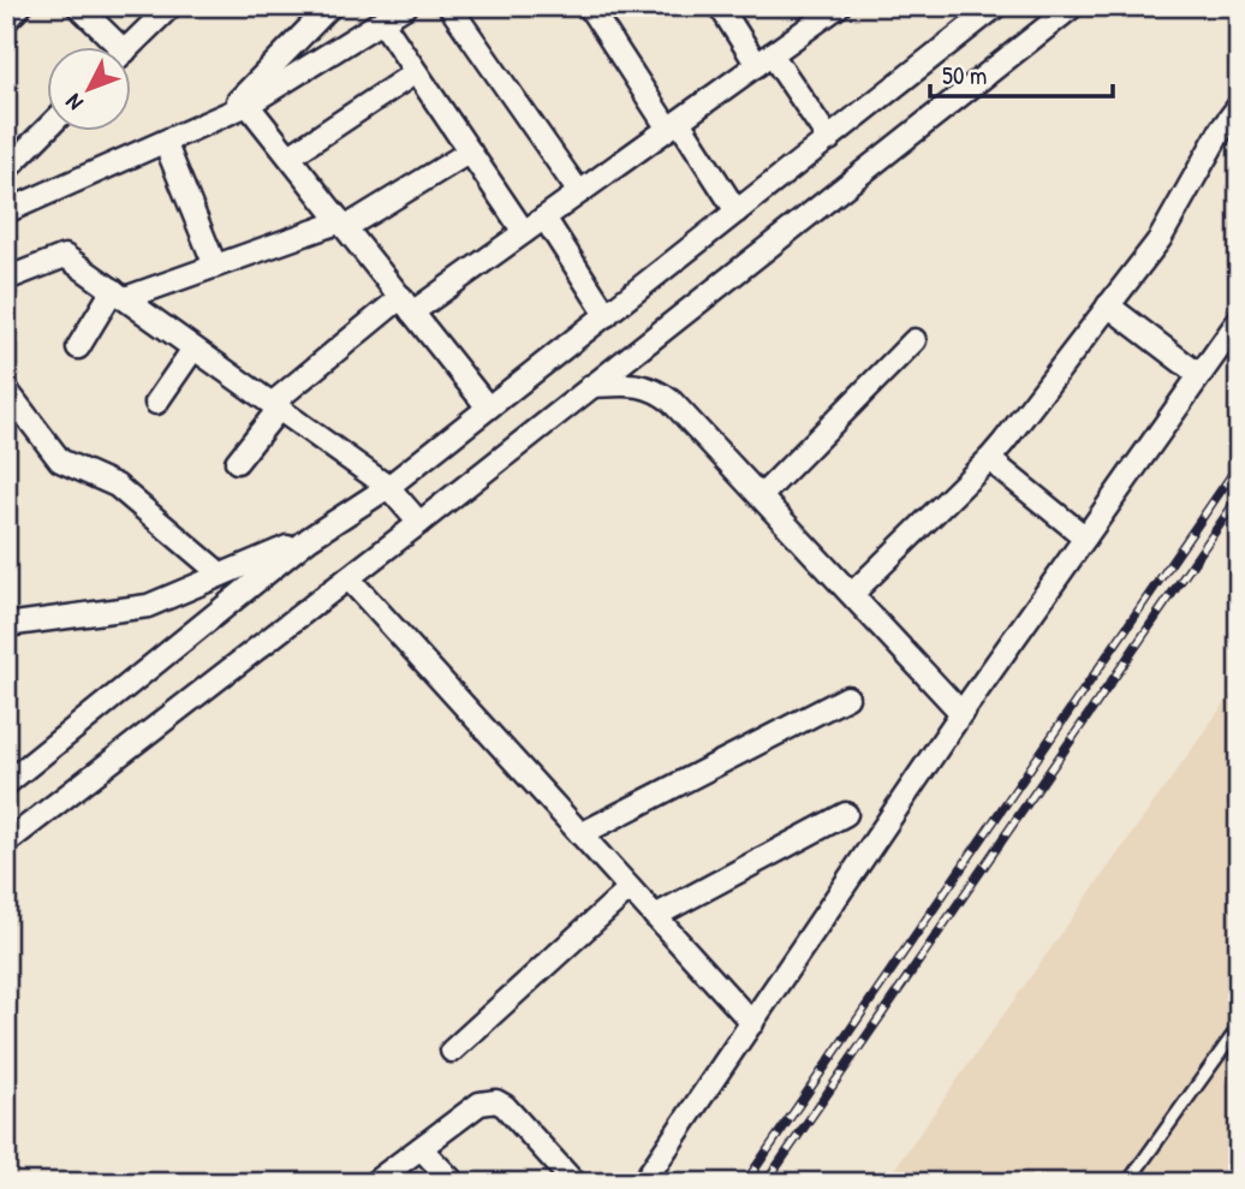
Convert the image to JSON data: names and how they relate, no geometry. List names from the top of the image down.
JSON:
{
  "scale_bar": "50 m",
  "north": "bottom left"
}
